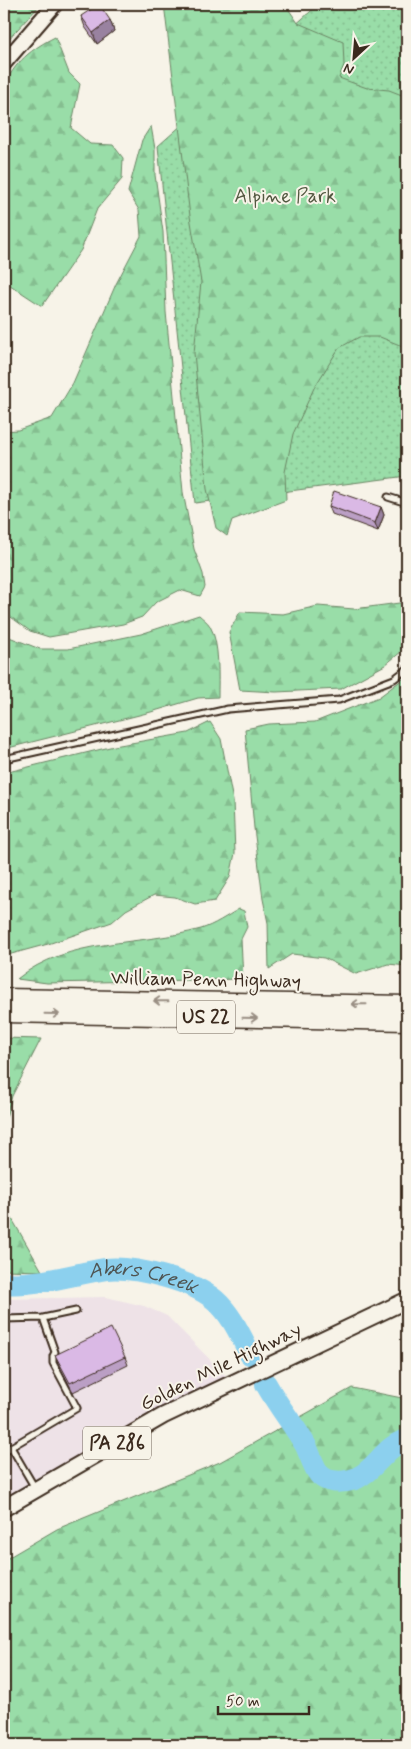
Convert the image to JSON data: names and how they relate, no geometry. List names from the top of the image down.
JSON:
{
  "streets": {
    "highway": ["William Penn Highway", "US 22"],
    "main road": ["Golden Mile Highway", "PA 286"]
  },
  "water": ["Abers Creek"],
  "parks": ["Alpine Park"],
  "scale_bar": "50 m",
  "north": "bottom left"
}
